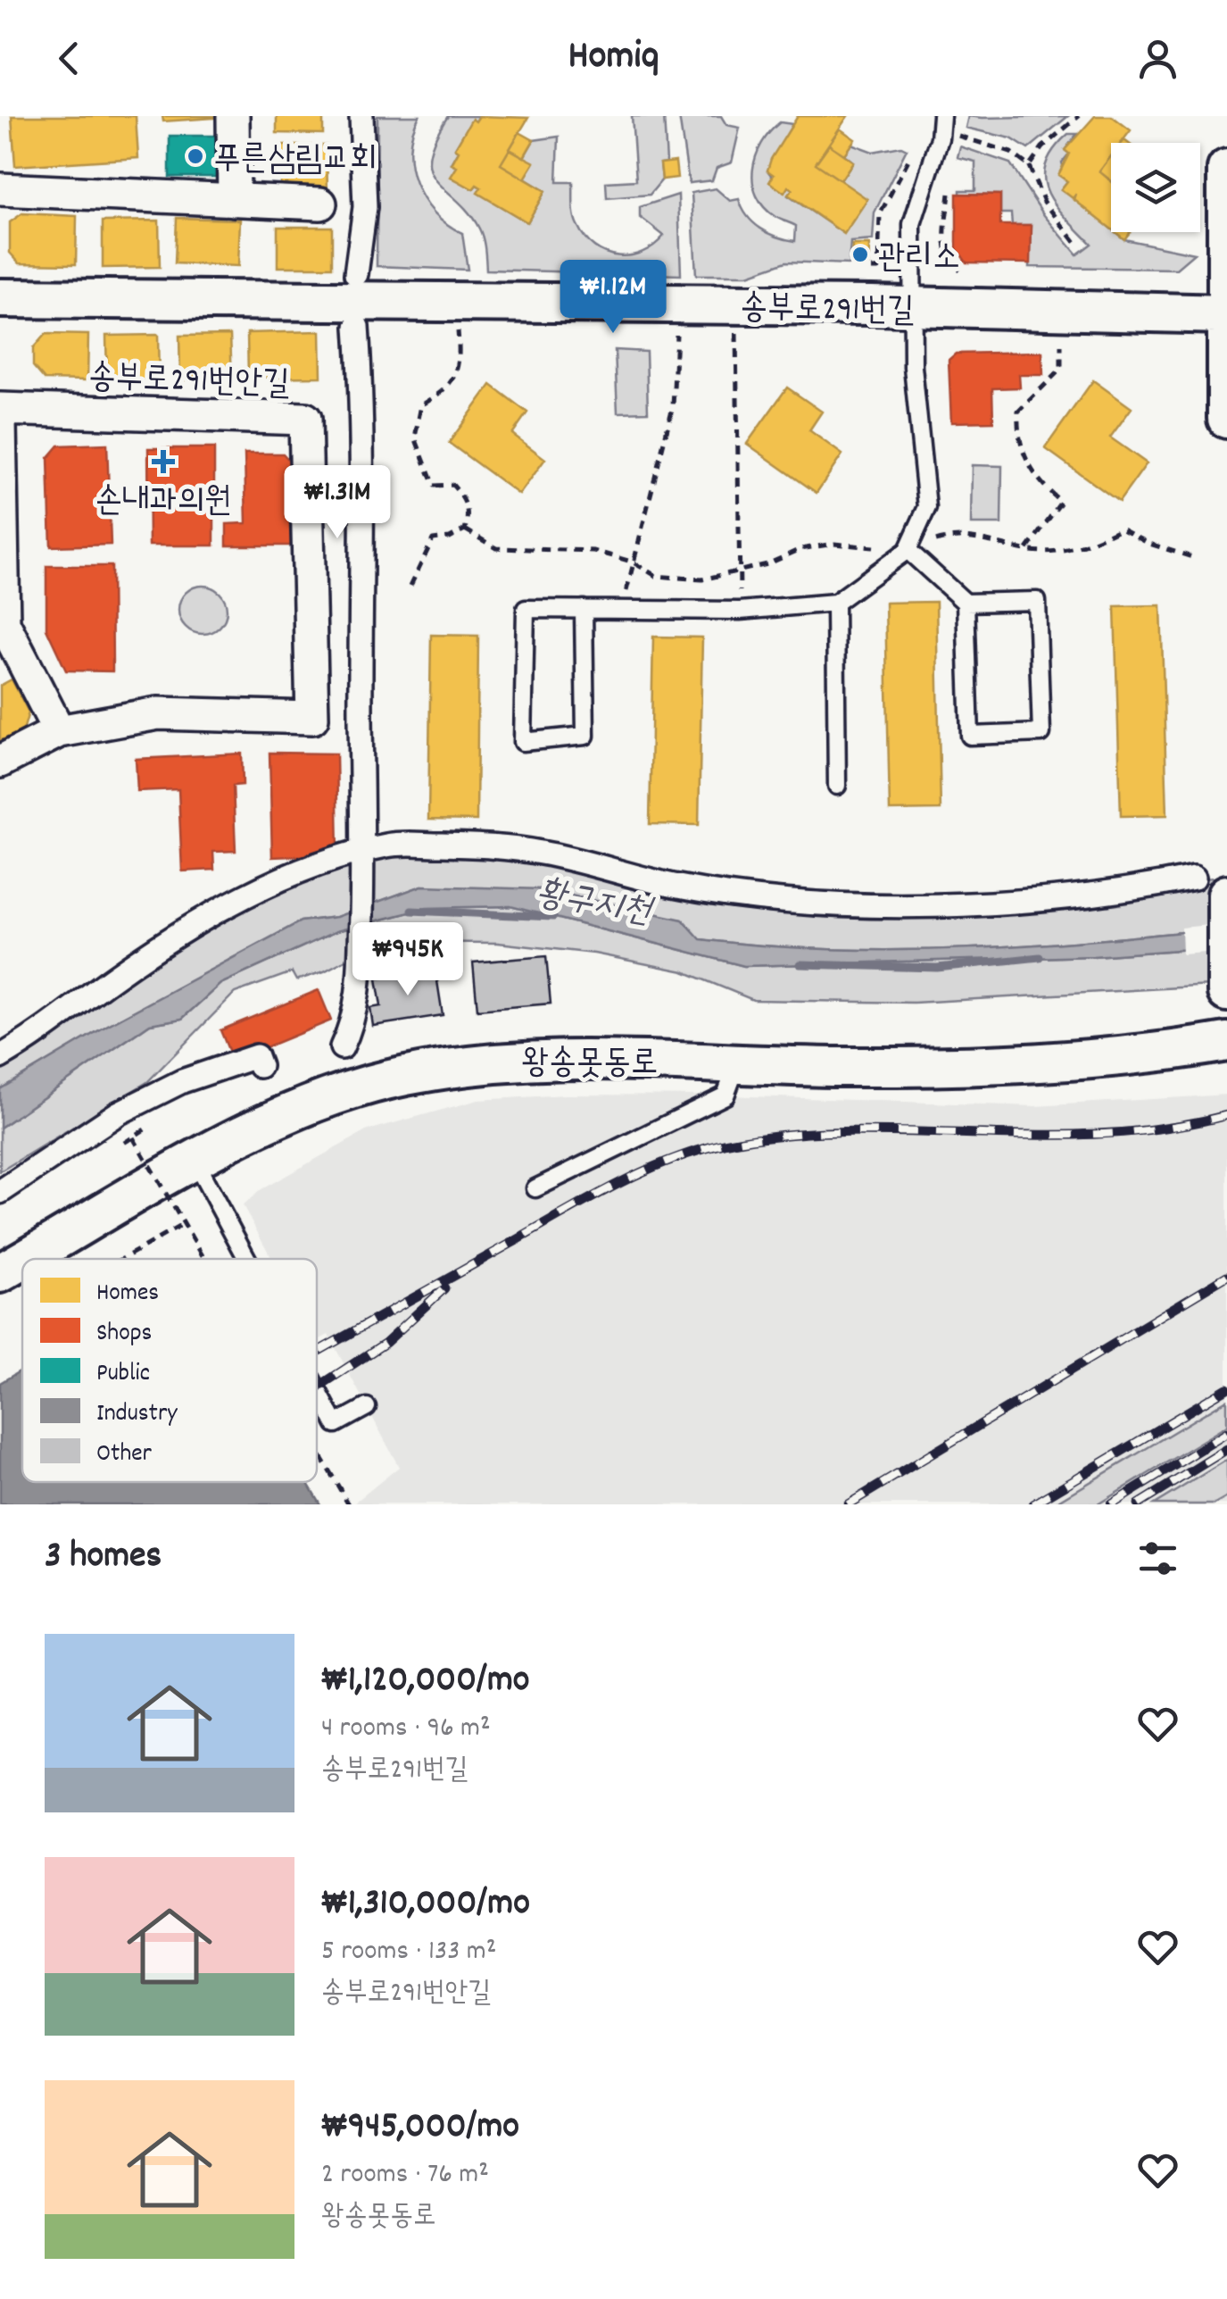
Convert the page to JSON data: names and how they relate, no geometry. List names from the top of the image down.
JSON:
{
  "streets": {
    "street": ["송부로291번길", "송부로291번안길", "왕송못동로"]
  },
  "water": ["황구지천"],
  "places": {
    "other": ["푸른삼림교회", "관리소"],
    "health": ["손내과의원"]
  },
  "legend": [
    "Homes",
    "Shops",
    "Public",
    "Industry",
    "Other"
  ],
  "page": {
    "header": "Homiq",
    "price": ["₩1.12M", "₩1.31M", "₩945K"],
    "heading": "3 homes",
    "list": [
      {
        "name": "₩1,120,000/mo",
        "note": "4 rooms · 96 m² · 송부로291번길"
      },
      {
        "name": "₩1,310,000/mo",
        "note": "5 rooms · 133 m² · 송부로291번안길"
      },
      {
        "name": "₩945,000/mo",
        "note": "2 rooms · 76 m² · 왕송못동로"
      }
    ]
  }
}
